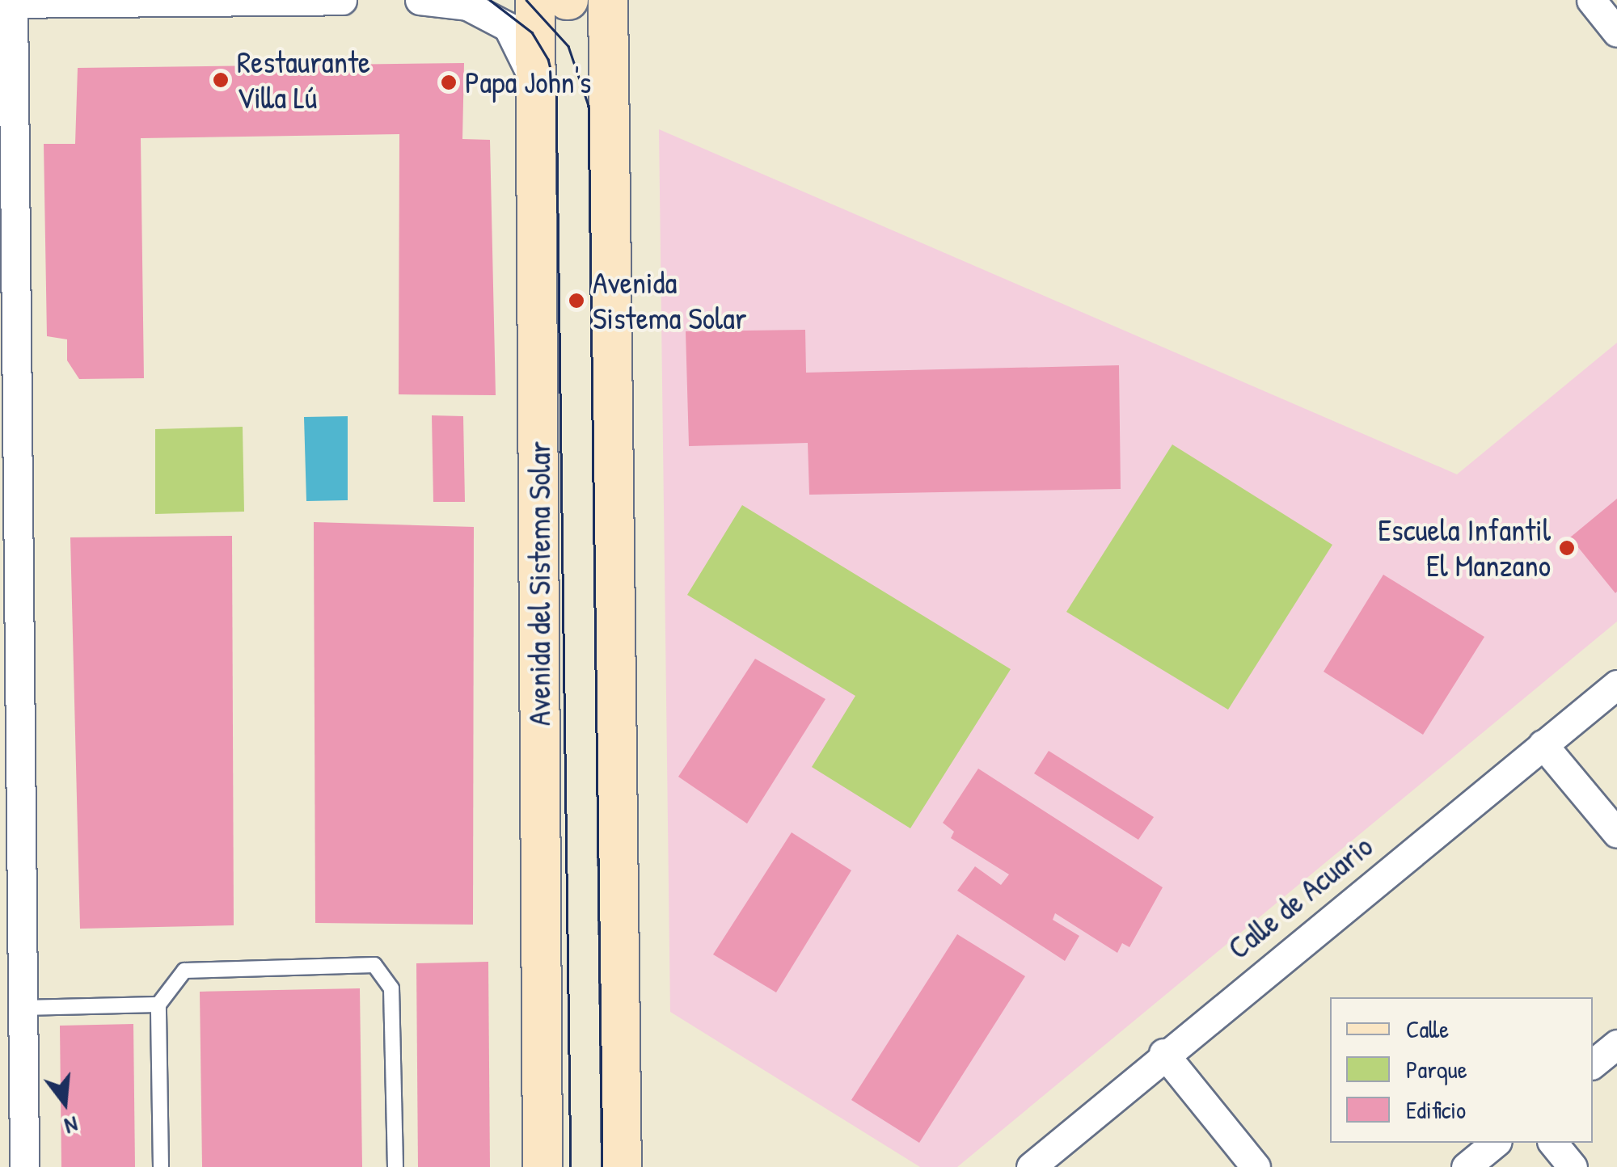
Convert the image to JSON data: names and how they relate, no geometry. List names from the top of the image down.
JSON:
{
  "streets": {
    "street": ["Avenida del Sistema Solar", "Calle de Acuario"]
  },
  "places": [
    "Restaurante Villa Lú",
    "Papa John's",
    "Avenida Sistema Solar",
    "Escuela Infantil El Manzano"
  ],
  "legend": ["Calle", "Parque", "Edificio"],
  "north": "bottom"
}
